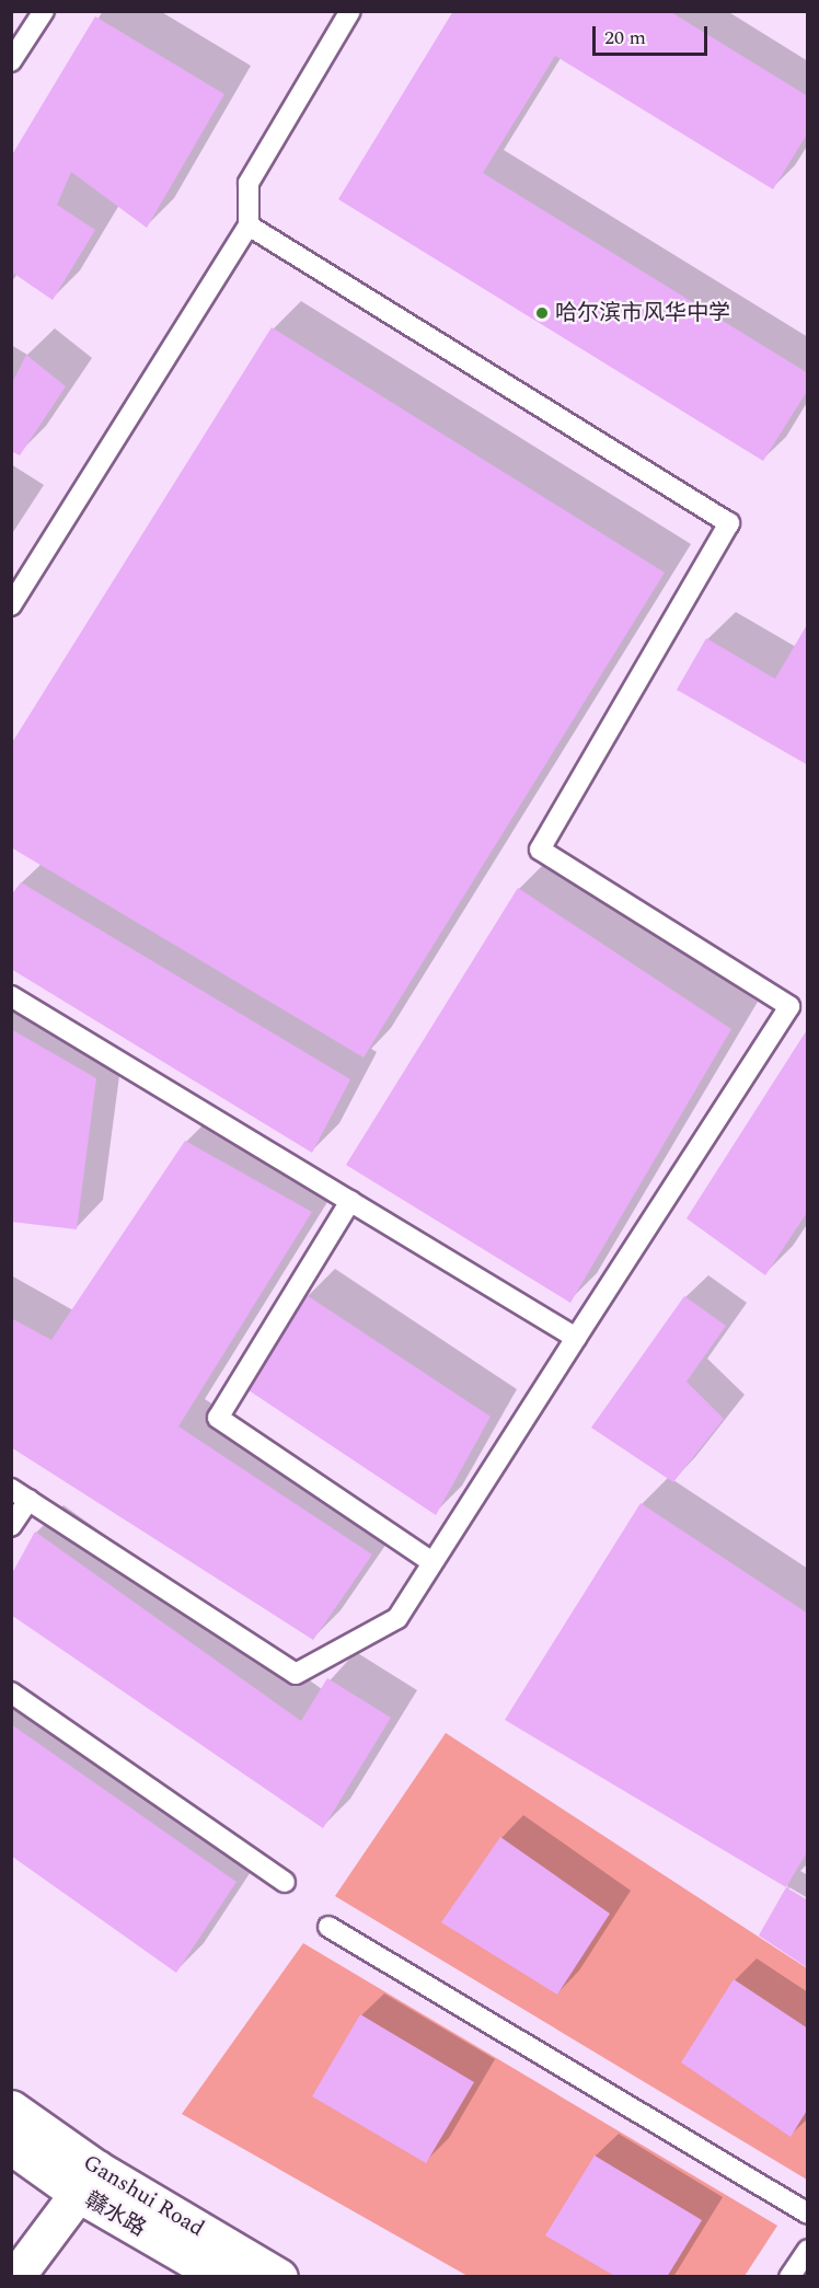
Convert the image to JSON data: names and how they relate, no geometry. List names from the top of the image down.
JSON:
{
  "streets": {
    "main road": ["Ganshui Road", "赣水路"]
  },
  "crossings": [
    ["Ganshui Road", "赣水路"]
  ],
  "places": ["哈尔滨市风华中学"],
  "scale_bar": "20 m"
}
